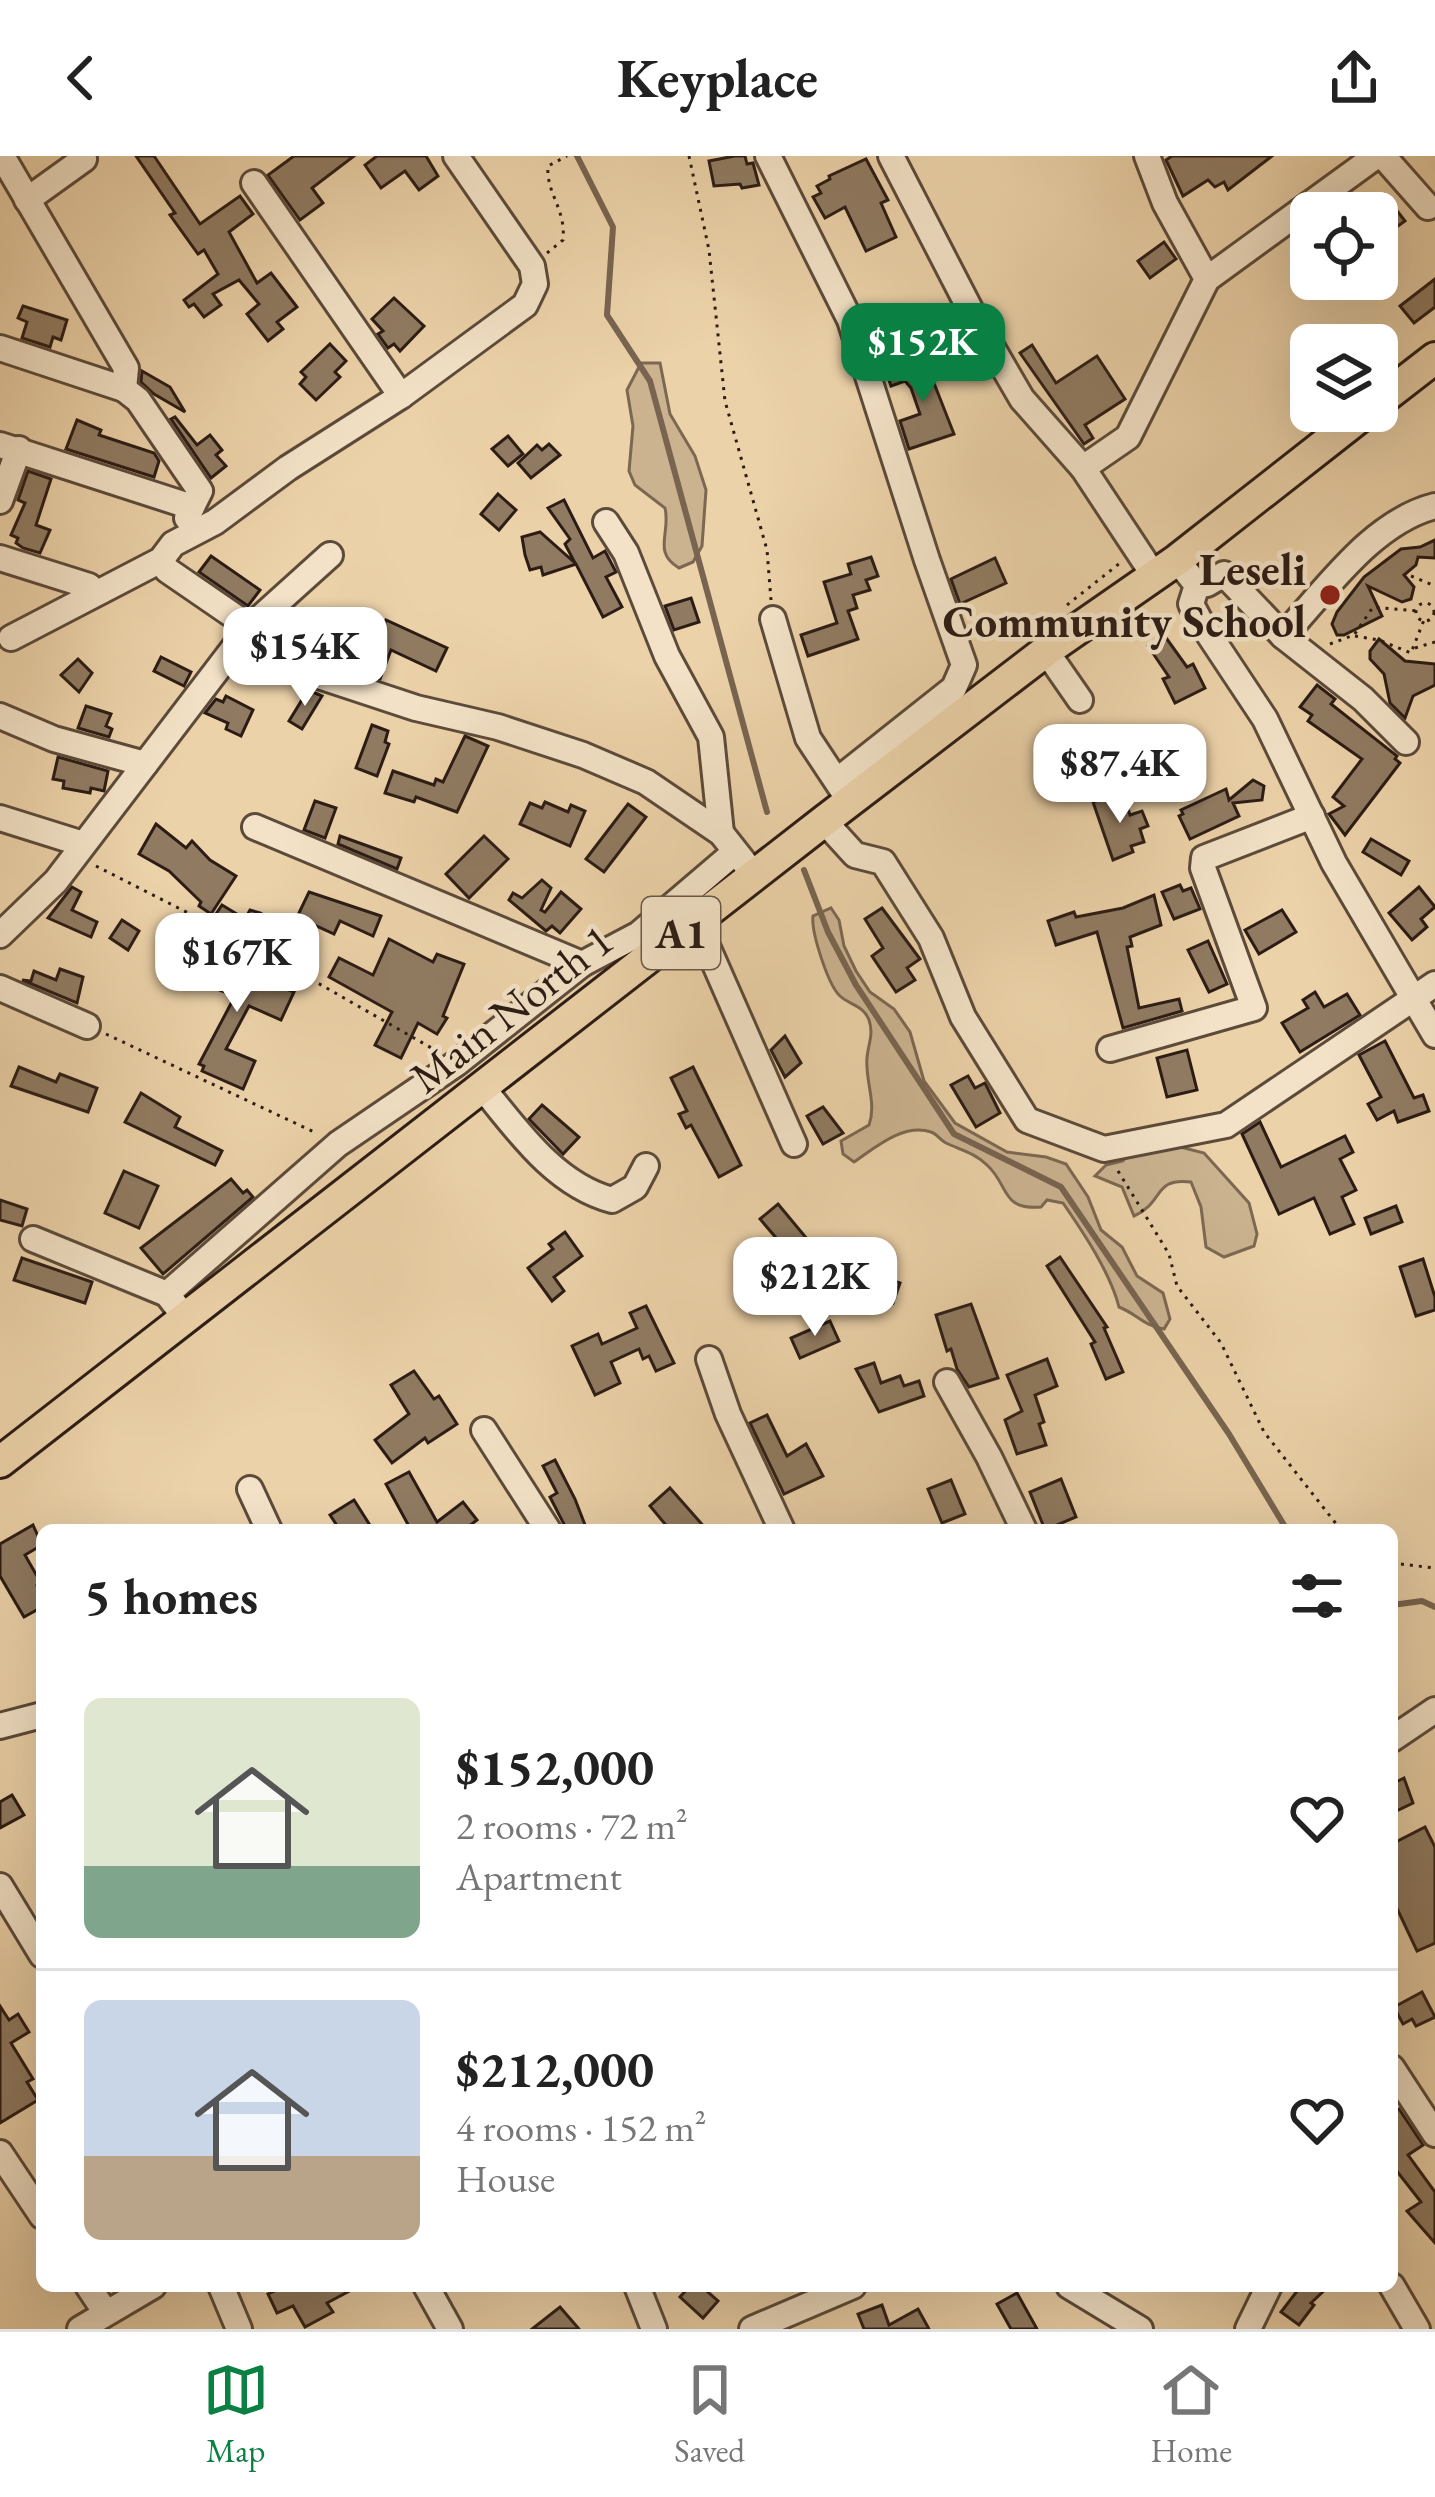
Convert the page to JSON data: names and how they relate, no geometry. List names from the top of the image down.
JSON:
{
  "streets": {
    "main road": ["A1", "Main North 1"]
  },
  "places": ["Leseli Community School"],
  "page": {
    "header": "Keyplace",
    "price": [
      "$152K",
      "$154K",
      "$87.4K",
      "$167K",
      "$212K"
    ],
    "heading": "5 homes",
    "list": [
      {
        "name": "$152,000",
        "note": "2 rooms · 72 m² · Apartment"
      },
      {
        "name": "$212,000",
        "note": "4 rooms · 152 m² · House"
      }
    ],
    "tabs": ["Map", "Saved", "Home"]
  }
}
